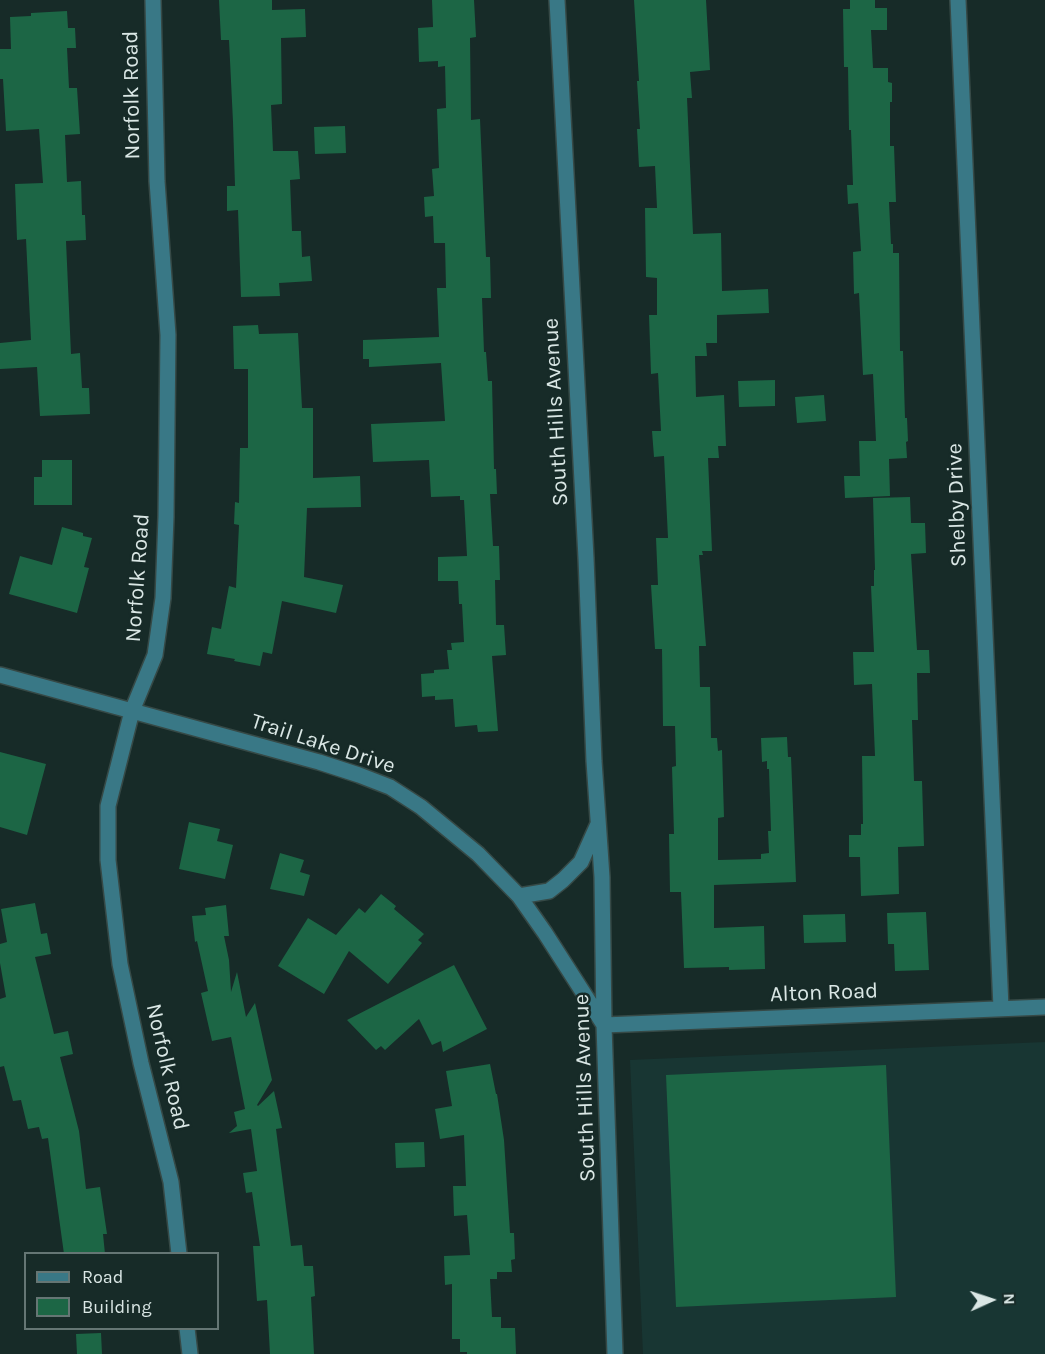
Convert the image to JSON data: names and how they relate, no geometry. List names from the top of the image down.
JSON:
{
  "streets": {
    "street": [
      "Norfolk Road",
      "South Hills Avenue",
      "Shelby Drive",
      "Trail Lake Drive",
      "Alton Road"
    ]
  },
  "crossings": [
    ["Norfolk Road", "Trail Lake Drive"],
    ["South Hills Avenue", "Trail Lake Drive"],
    ["South Hills Avenue", "Alton Road"],
    ["Shelby Drive", "Alton Road"],
    ["Trail Lake Drive", "Alton Road"]
  ],
  "legend": ["Road", "Building"],
  "north": "right"
}
